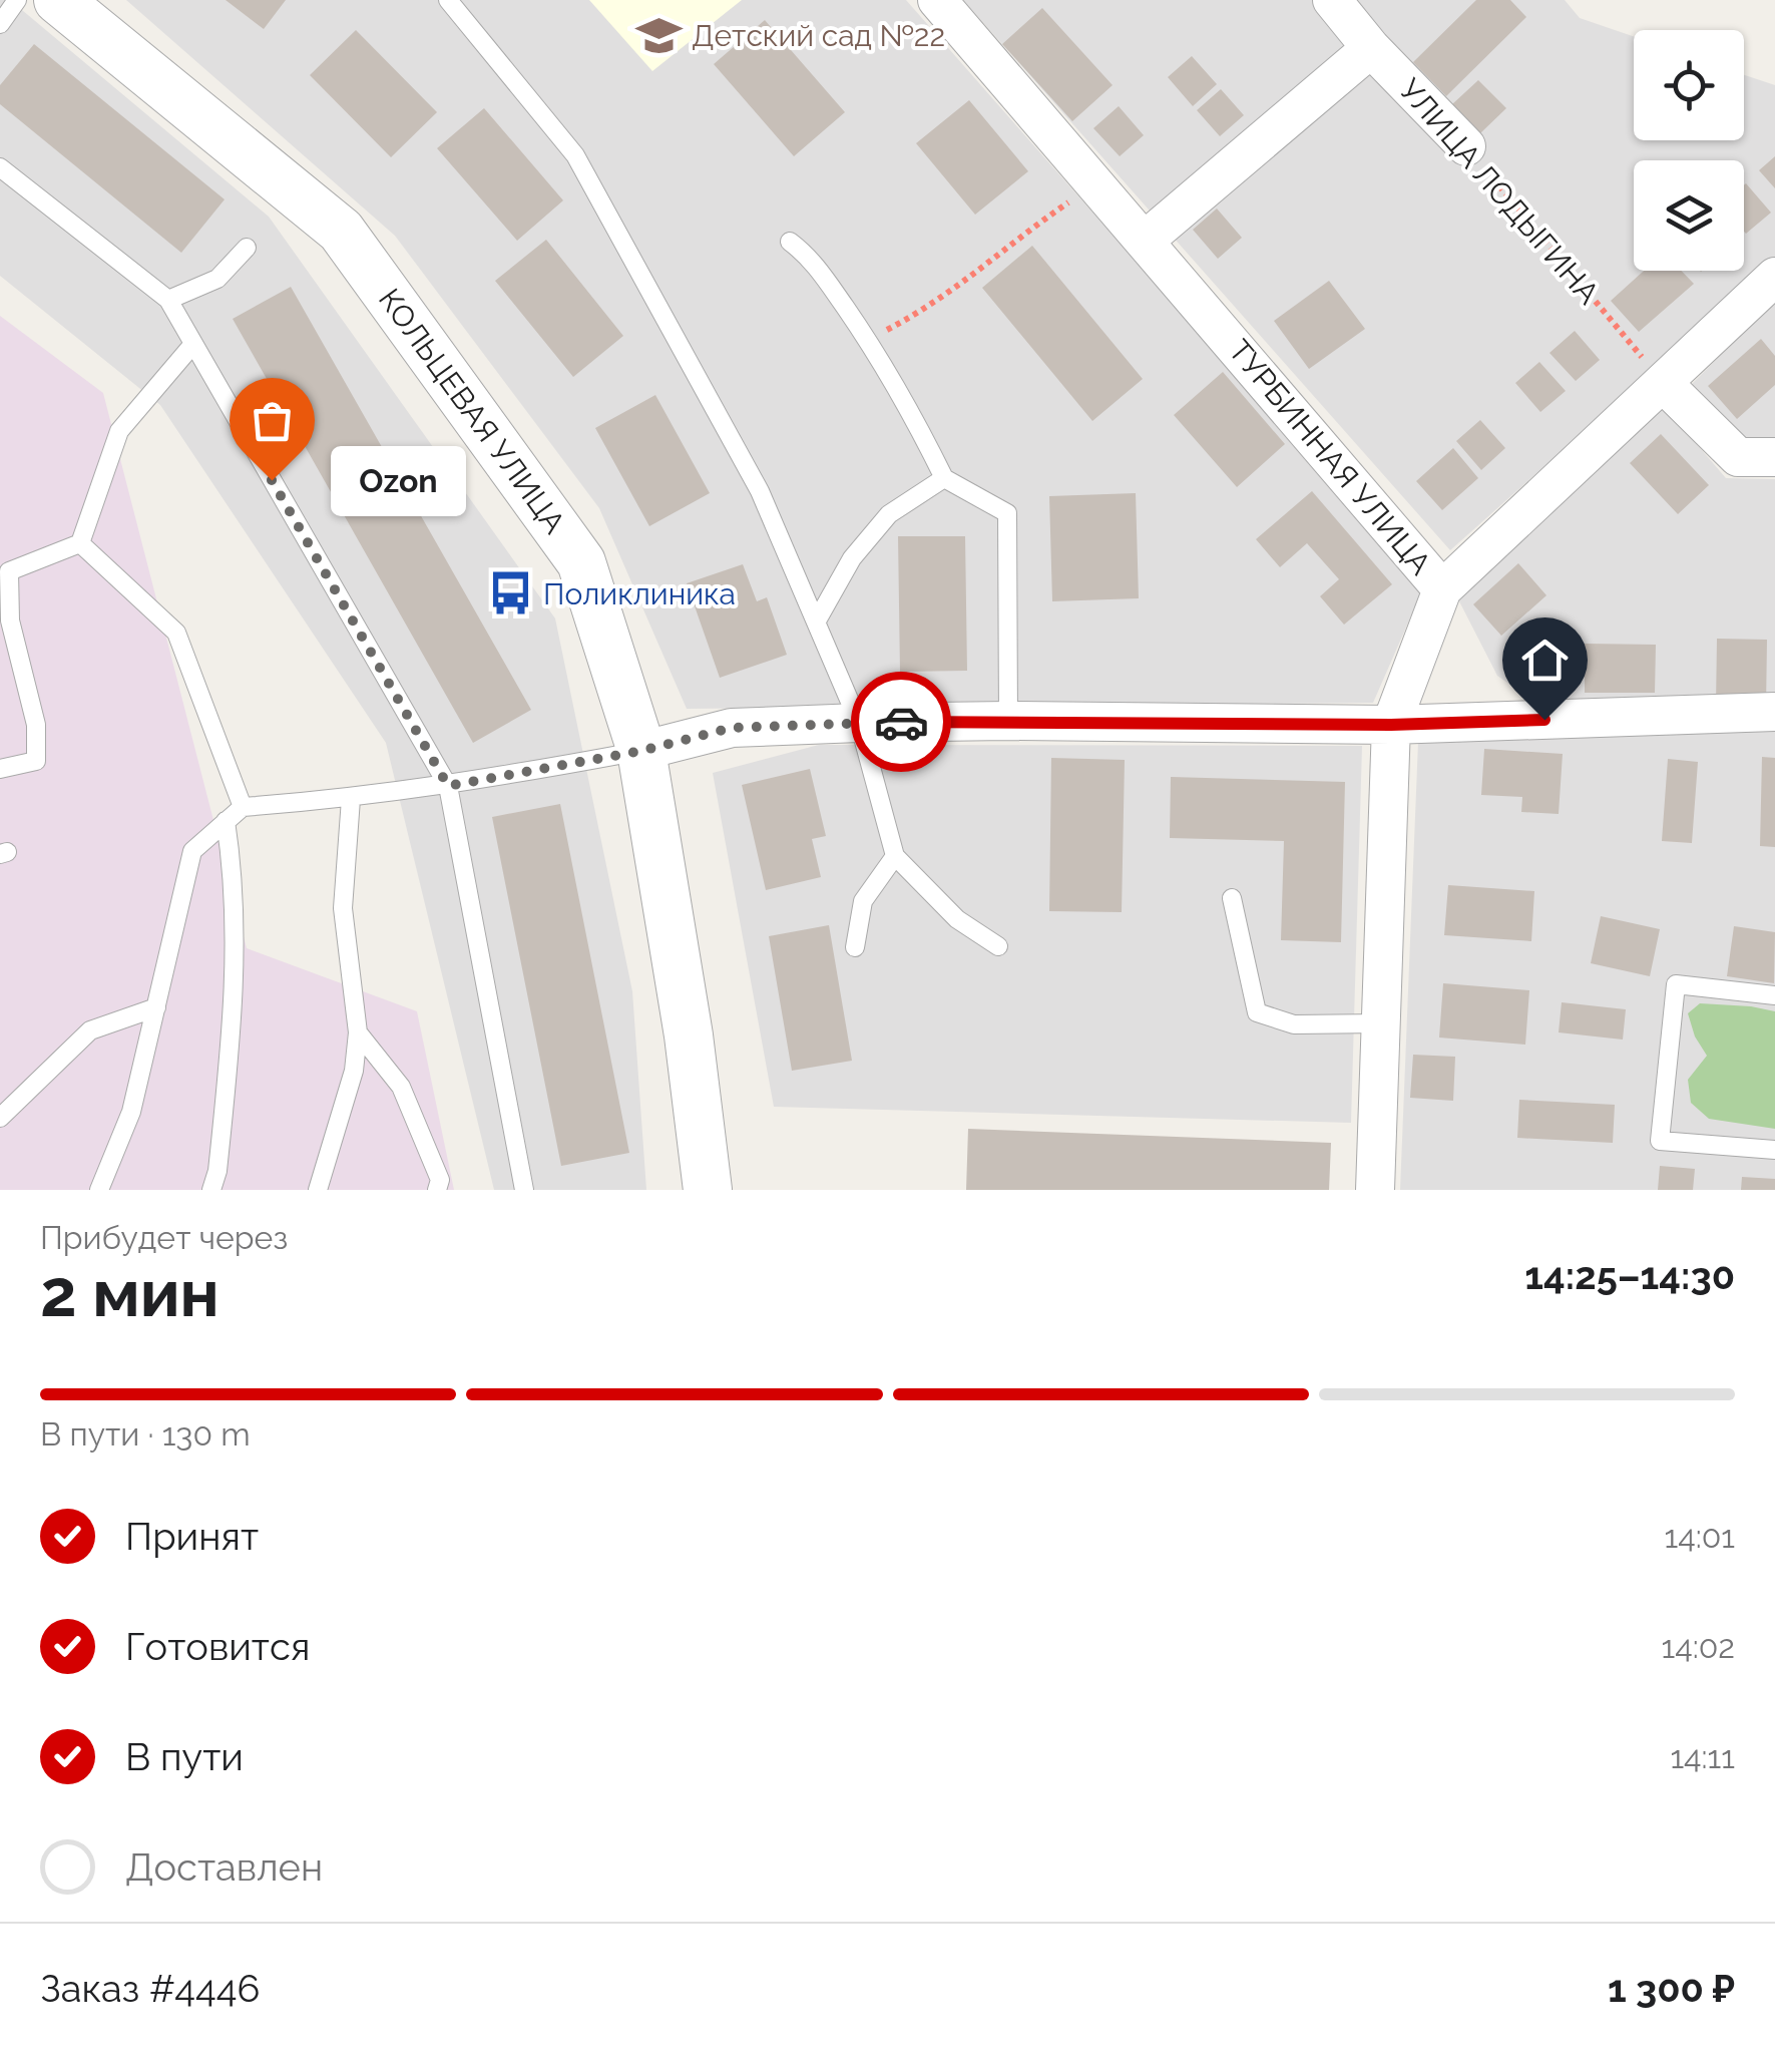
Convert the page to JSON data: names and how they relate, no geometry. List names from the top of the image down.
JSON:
{
  "streets": {
    "street": ["УЛИЦА ЛОДЫГИНА", "КОЛЬЦЕВАЯ УЛИЦА", "ТУРБИННАЯ УЛИЦА"]
  },
  "places": {
    "school or university": ["Детский сад №22"],
    "other": ["Ozon"],
    "bus stop": ["Поликлиника"]
  },
  "page": {
    "bubble": "Ozon",
    "heading": ["2 мин", "Прибудет через", "14:25–14:30"],
    "panel": ["Заказ #4446", "1 300 ₽"],
    "bar": "В пути · 130 m",
    "list": [
      ["Принят", "14:01"],
      ["Готовится", "14:02"],
      ["В пути", "14:11"],
      "Доставлен"
    ]
  }
}
